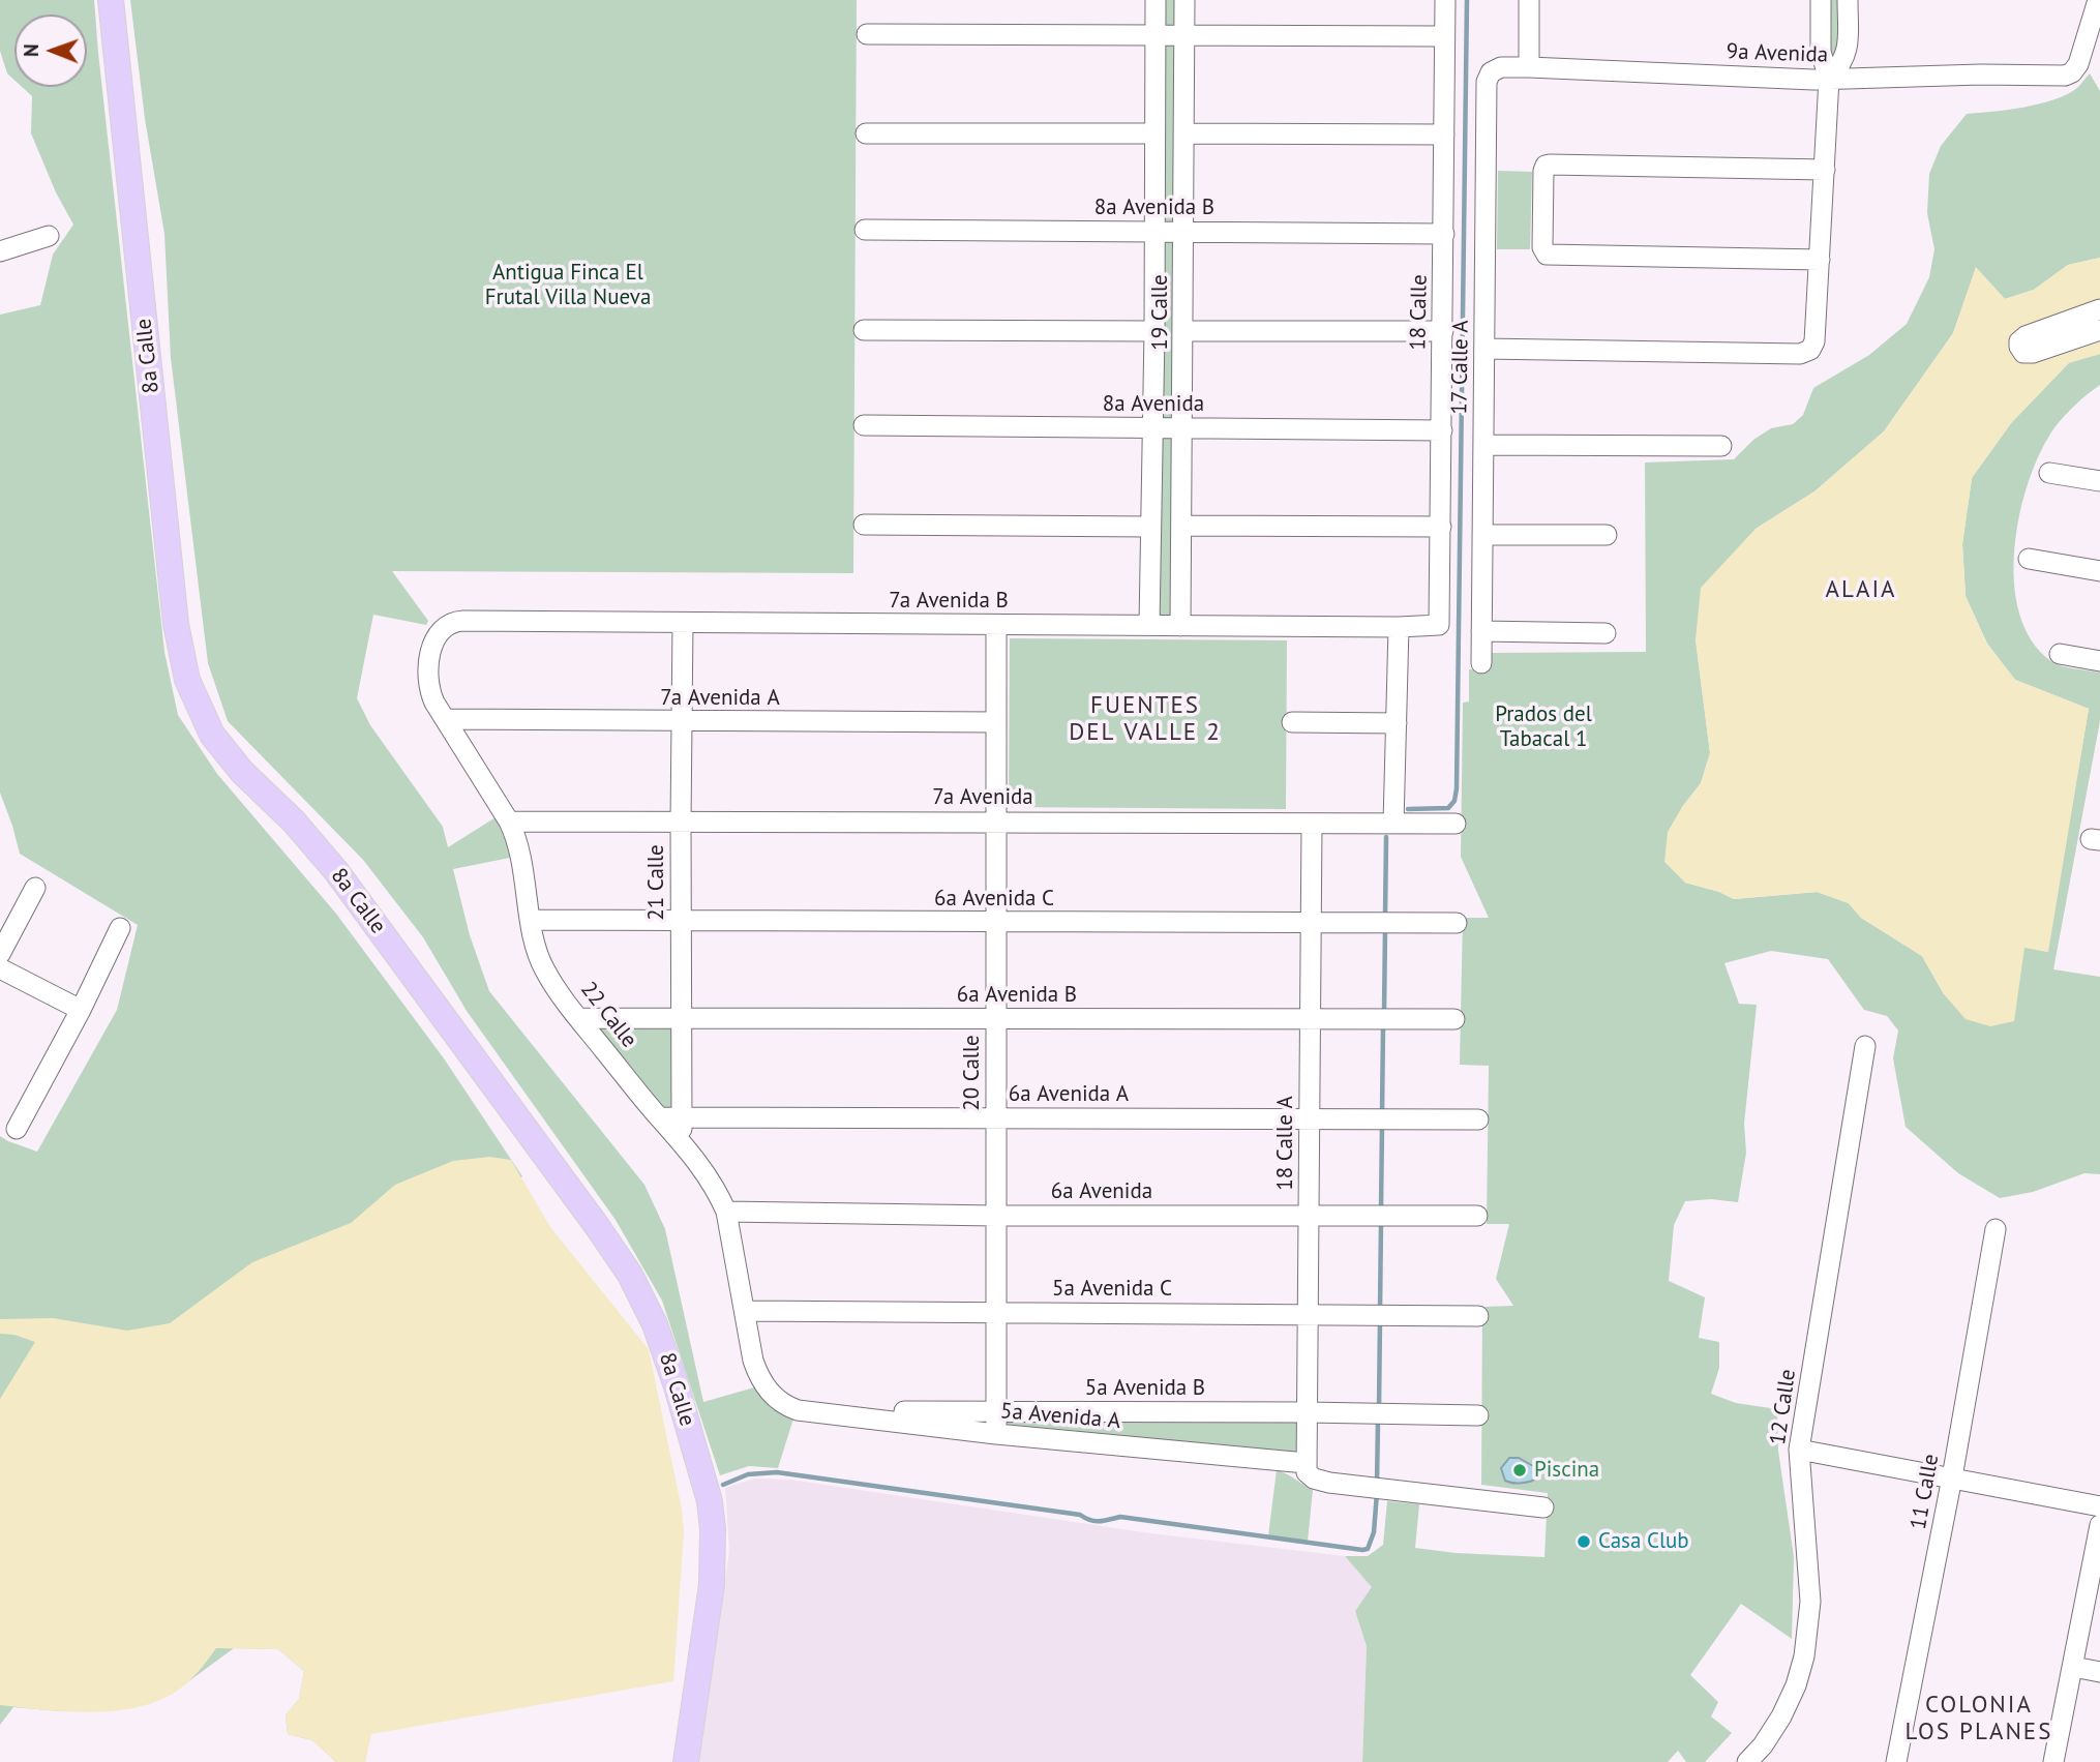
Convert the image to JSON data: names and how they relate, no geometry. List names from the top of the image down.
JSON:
{
  "streets": {
    "main road": ["8a Calle"],
    "street": [
      "9a Avenida",
      "8a Avenida B",
      "19 Calle",
      "18 Calle",
      "17 Calle A",
      "8a Avenida",
      "7a Avenida B",
      "7a Avenida A",
      "7a Avenida",
      "21 Calle",
      "6a Avenida C",
      "6a Avenida B",
      "22 Calle",
      "20 Calle",
      "6a Avenida A",
      "18 Calle A",
      "6a Avenida",
      "5a Avenida C",
      "5a Avenida B",
      "12 Calle",
      "5a Avenida A",
      "11 Calle"
    ]
  },
  "crossings": [
    ["9a Avenida", "17 Calle A"],
    ["8a Avenida B", "19 Calle"],
    ["8a Avenida B", "18 Calle"],
    ["19 Calle", "8a Avenida"],
    ["19 Calle", "7a Avenida B"],
    ["18 Calle", "8a Avenida"],
    ["18 Calle", "7a Avenida B"],
    ["7a Avenida B", "21 Calle"],
    ["7a Avenida B", "22 Calle"],
    ["7a Avenida B", "20 Calle"],
    ["7a Avenida A", "21 Calle"],
    ["7a Avenida A", "22 Calle"],
    ["7a Avenida A", "20 Calle"],
    ["7a Avenida", "21 Calle"],
    ["7a Avenida", "22 Calle"],
    ["7a Avenida", "20 Calle"],
    ["7a Avenida", "18 Calle A"],
    ["21 Calle", "6a Avenida C"],
    ["21 Calle", "6a Avenida B"],
    ["21 Calle", "22 Calle"],
    ["21 Calle", "6a Avenida A"],
    ["6a Avenida C", "22 Calle"],
    ["6a Avenida C", "20 Calle"],
    ["6a Avenida C", "18 Calle A"],
    ["6a Avenida B", "22 Calle"],
    ["6a Avenida B", "20 Calle"],
    ["6a Avenida B", "18 Calle A"],
    ["22 Calle", "6a Avenida A"],
    ["22 Calle", "6a Avenida"],
    ["22 Calle", "5a Avenida C"],
    ["22 Calle", "5a Avenida B"],
    ["22 Calle", "5a Avenida A"],
    ["20 Calle", "6a Avenida A"],
    ["20 Calle", "6a Avenida"],
    ["20 Calle", "5a Avenida C"],
    ["20 Calle", "5a Avenida B"],
    ["20 Calle", "5a Avenida A"],
    ["6a Avenida A", "18 Calle A"],
    ["18 Calle A", "6a Avenida"],
    ["18 Calle A", "5a Avenida C"],
    ["18 Calle A", "5a Avenida B"],
    ["18 Calle A", "5a Avenida A"],
    ["5a Avenida B", "5a Avenida A"]
  ],
  "districts": ["ALAIA", "FUENTES DEL VALLE 2", "COLONIA LOS PLANES"],
  "parks": ["Antigua Finca El Frutal Villa Nueva", "Prados del Tabacal 1"],
  "places": ["Piscina", "Casa Club"],
  "north": "left"
}
